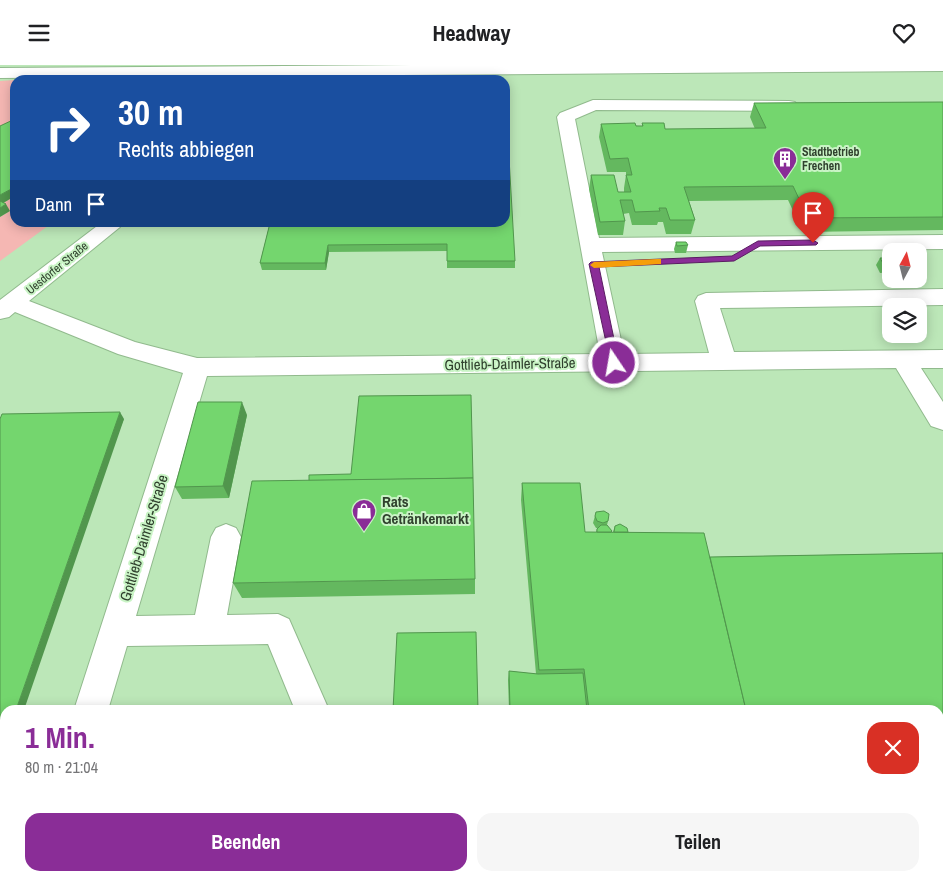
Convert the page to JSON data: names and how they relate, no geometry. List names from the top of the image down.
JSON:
{
  "streets": {
    "street": ["Uesdorfer Straße", "Gottlieb-Daimler-Straße"]
  },
  "crossings": [
    ["Uesdorfer Straße", "Gottlieb-Daimler-Straße"]
  ],
  "places": {
    "building": ["Stadtbetrieb Frechen"],
    "shop": ["Rats Getränkemarkt"]
  },
  "north": "top",
  "page": {
    "header": "Headway",
    "turn": ["30 m", "Rechts abbiegen"],
    "then": "Dann",
    "heading": ["1 Min.", "80 m · 21:04"],
    "buttons": ["Beenden", "Teilen"]
  }
}
